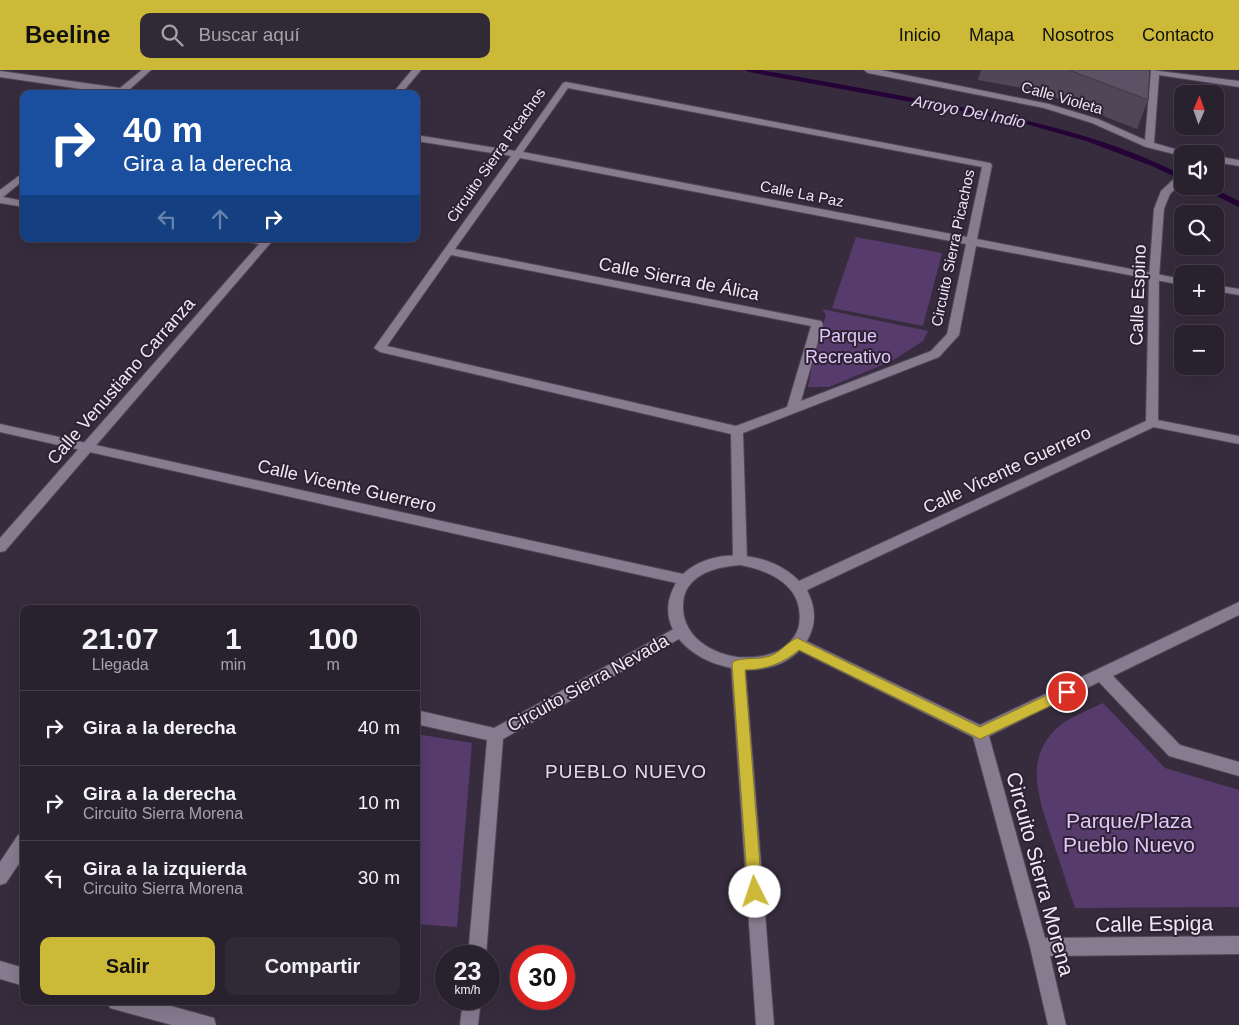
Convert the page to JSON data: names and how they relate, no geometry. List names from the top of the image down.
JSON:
{
  "streets": {
    "street": [
      "Calle Violeta",
      "Circuito Sierra Picachos",
      "Calle La Paz",
      "Calle Sierra de Álica",
      "Calle Espino",
      "Calle Venustiano Carranza",
      "Calle Vicente Guerrero",
      "Circuito Sierra Nevada",
      "Circuito Sierra Morena",
      "Calle Espiga"
    ]
  },
  "crossings": [
    ["Circuito Sierra Picachos", "Calle La Paz"],
    ["Circuito Sierra Picachos", "Calle Sierra de Álica"],
    ["Calle La Paz", "Calle Espino"],
    ["Calle Espino", "Calle Vicente Guerrero"],
    ["Calle Venustiano Carranza", "Calle Vicente Guerrero"],
    ["Calle Vicente Guerrero", "Circuito Sierra Nevada"],
    ["Circuito Sierra Morena", "Calle Espiga"]
  ],
  "districts": ["PUEBLO NUEVO"],
  "water": ["Arroyo Del Indio"],
  "parks": ["Parque Recreativo", "Parque/Plaza Pueblo Nuevo"],
  "north": "top",
  "page": {
    "header": "Beeline",
    "search": "Buscar aquí",
    "nav": [
      "Inicio",
      "Mapa",
      "Nosotros",
      "Contacto"
    ],
    "map_buttons": ["+", "−"],
    "turn": ["40 m", "Gira a la derecha"],
    "eta": [
      "21:07",
      "Llegada",
      "1",
      "min",
      "100",
      "m"
    ],
    "list": [
      {
        "name": "Gira a la derecha",
        "value": "40 m"
      },
      {
        "name": "Gira a la derecha",
        "note": "Circuito Sierra Morena",
        "value": "10 m"
      },
      {
        "name": "Gira a la izquierda",
        "note": "Circuito Sierra Morena",
        "value": "30 m"
      }
    ],
    "buttons": ["Salir", "Compartir"],
    "speed": "23 km/h",
    "limit": "30"
  }
}
